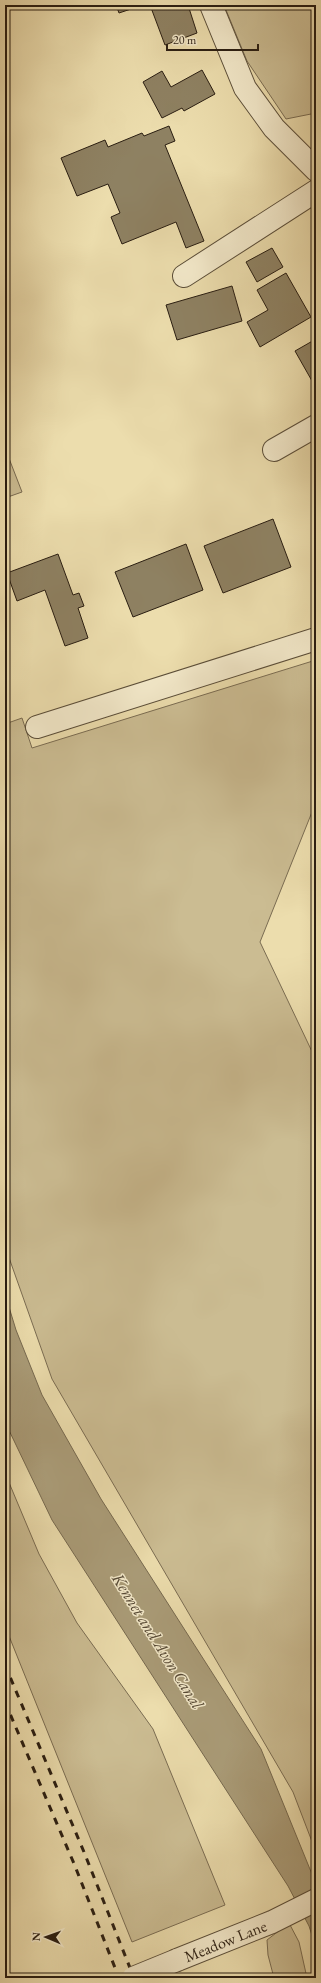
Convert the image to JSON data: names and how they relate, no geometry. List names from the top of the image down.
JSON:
{
  "streets": {
    "street": ["Meadow Lane"]
  },
  "water": ["Kennet and Avon Canal"],
  "scale_bar": "20 m",
  "north": "left"
}
